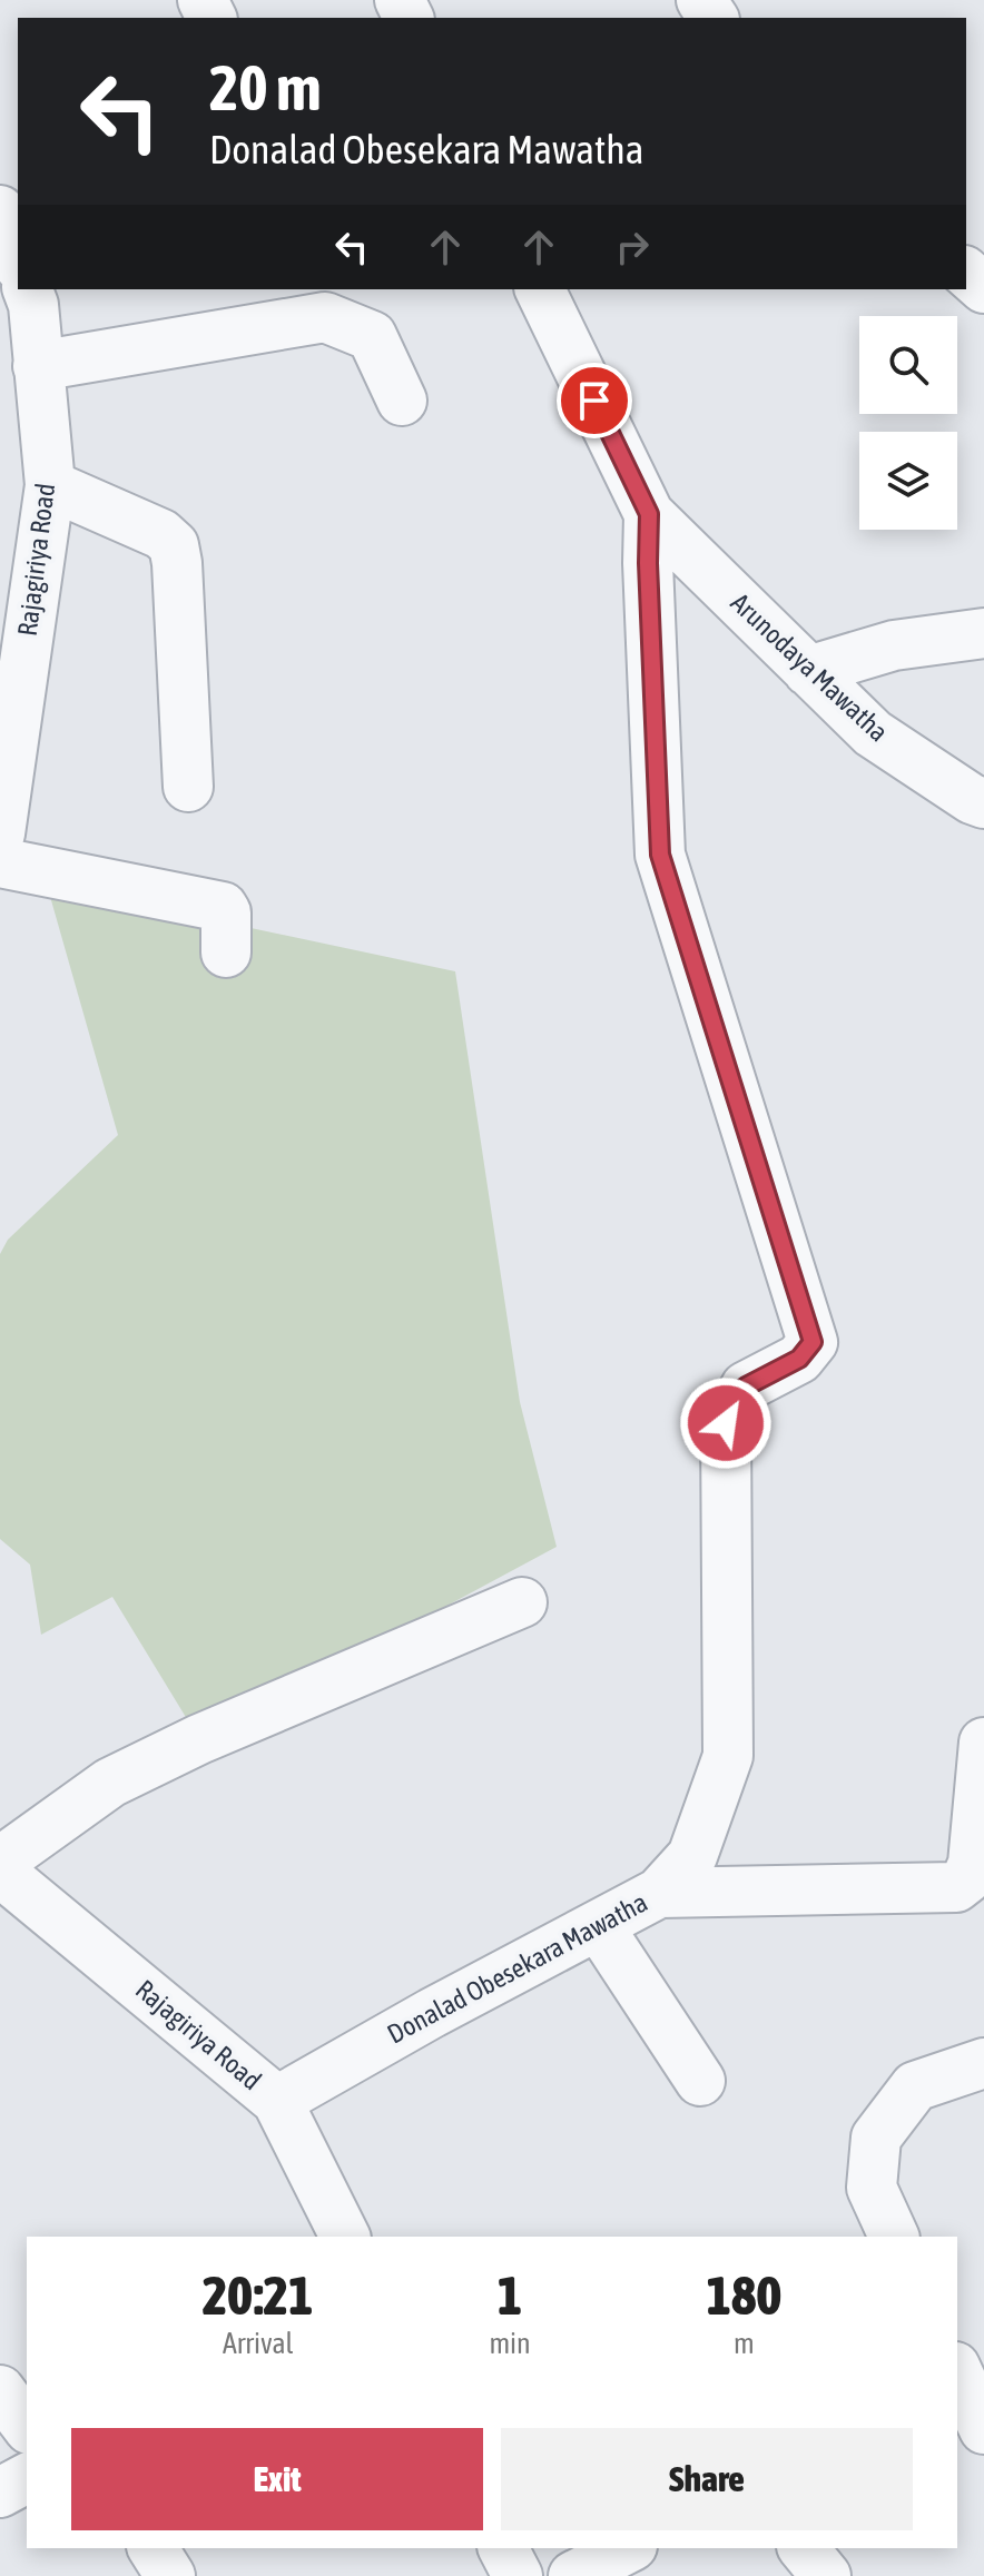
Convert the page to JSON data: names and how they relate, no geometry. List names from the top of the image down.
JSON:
{
  "streets": {
    "street": ["Rajagiriya Road", "Arunodaya Mawatha", "Donalad Obesekara Mawatha"]
  },
  "crossings": [
    ["Rajagiriya Road", "Donalad Obesekara Mawatha"],
    ["Arunodaya Mawatha", "Donalad Obesekara Mawatha"]
  ],
  "page": {
    "turn": ["20 m", "Donalad Obesekara Mawatha"],
    "eta": [
      "20:21",
      "Arrival",
      "1",
      "min",
      "180",
      "m"
    ],
    "buttons": ["Exit", "Share"]
  }
}
